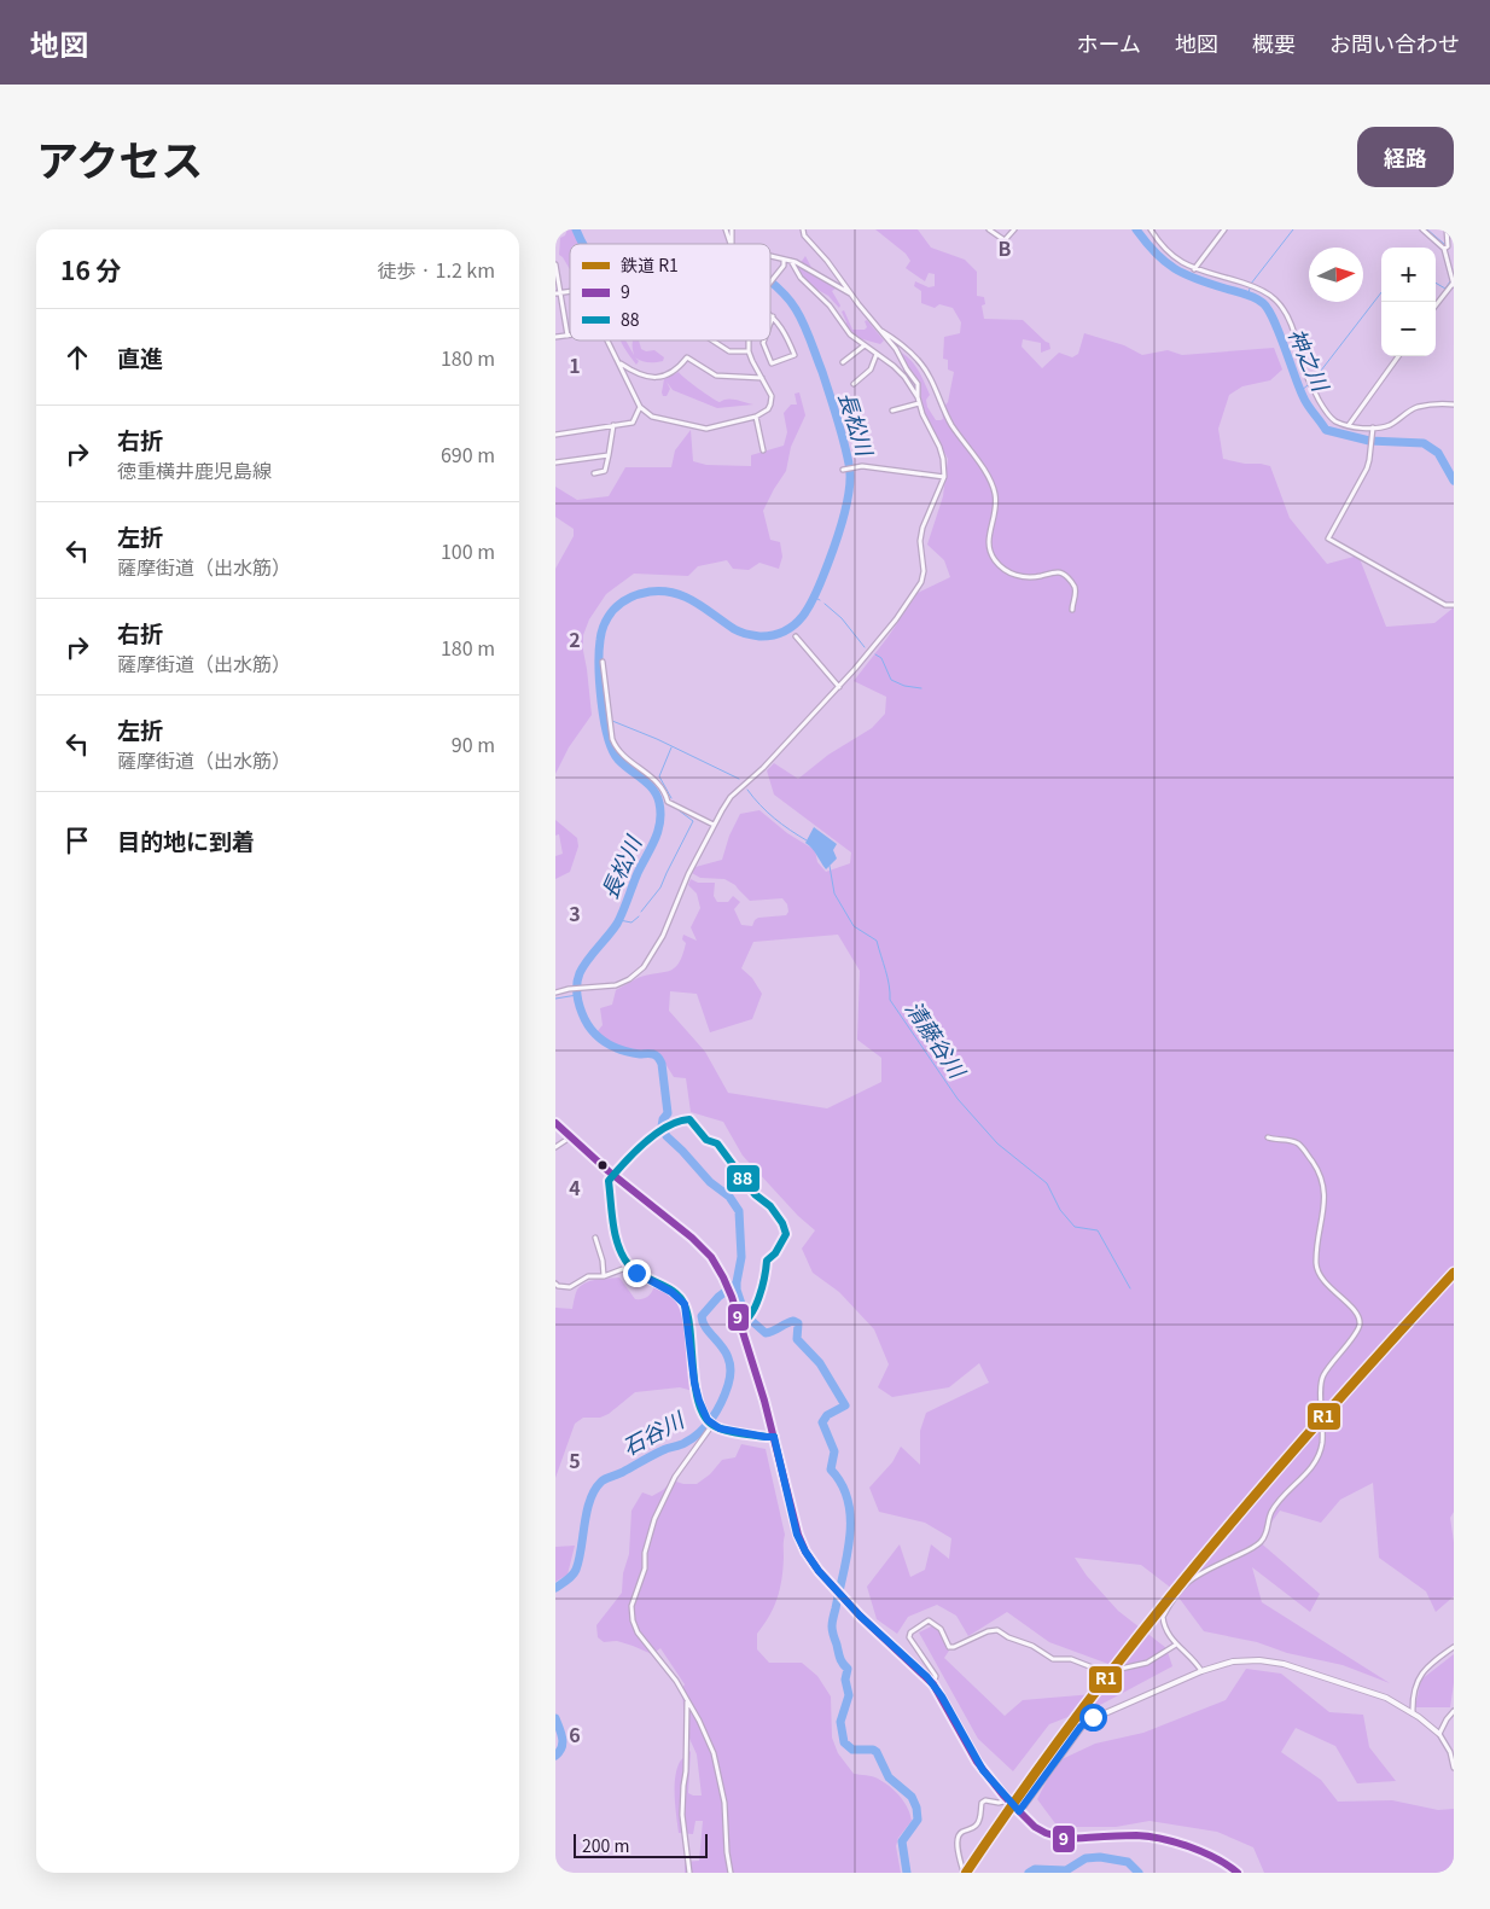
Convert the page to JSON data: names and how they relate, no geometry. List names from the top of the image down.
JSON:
{
  "water": [
    "神之川",
    "長松川",
    "清藤谷川",
    "石谷川"
  ],
  "lines": ["transit line 88", "transit line 9", "rail line R1"],
  "legend": ["鉄道 R1", "9", "88"],
  "scale_bar": "200 m",
  "north": "right",
  "page": {
    "header": "地図",
    "nav": [
      "ホーム",
      "地図",
      "概要",
      "お問い合わせ"
    ],
    "title": "アクセス",
    "buttons": "経路",
    "heading": ["16 分", "徒歩 · 1.2 km"],
    "map_buttons": ["+", "−"],
    "list": [
      ["直進", "180 m"],
      ["右折", "徳重横井鹿児島線", "690 m"],
      ["左折", "薩摩街道（出水筋）", "100 m"],
      ["右折", "薩摩街道（出水筋）", "180 m"],
      ["左折", "薩摩街道（出水筋）", "90 m"],
      "目的地に到着"
    ],
    "scale": "200 m"
  },
  "grid": {
    "columns": ["B"],
    "rows": [
      "1",
      "2",
      "3",
      "4",
      "5",
      "6"
    ]
  }
}
